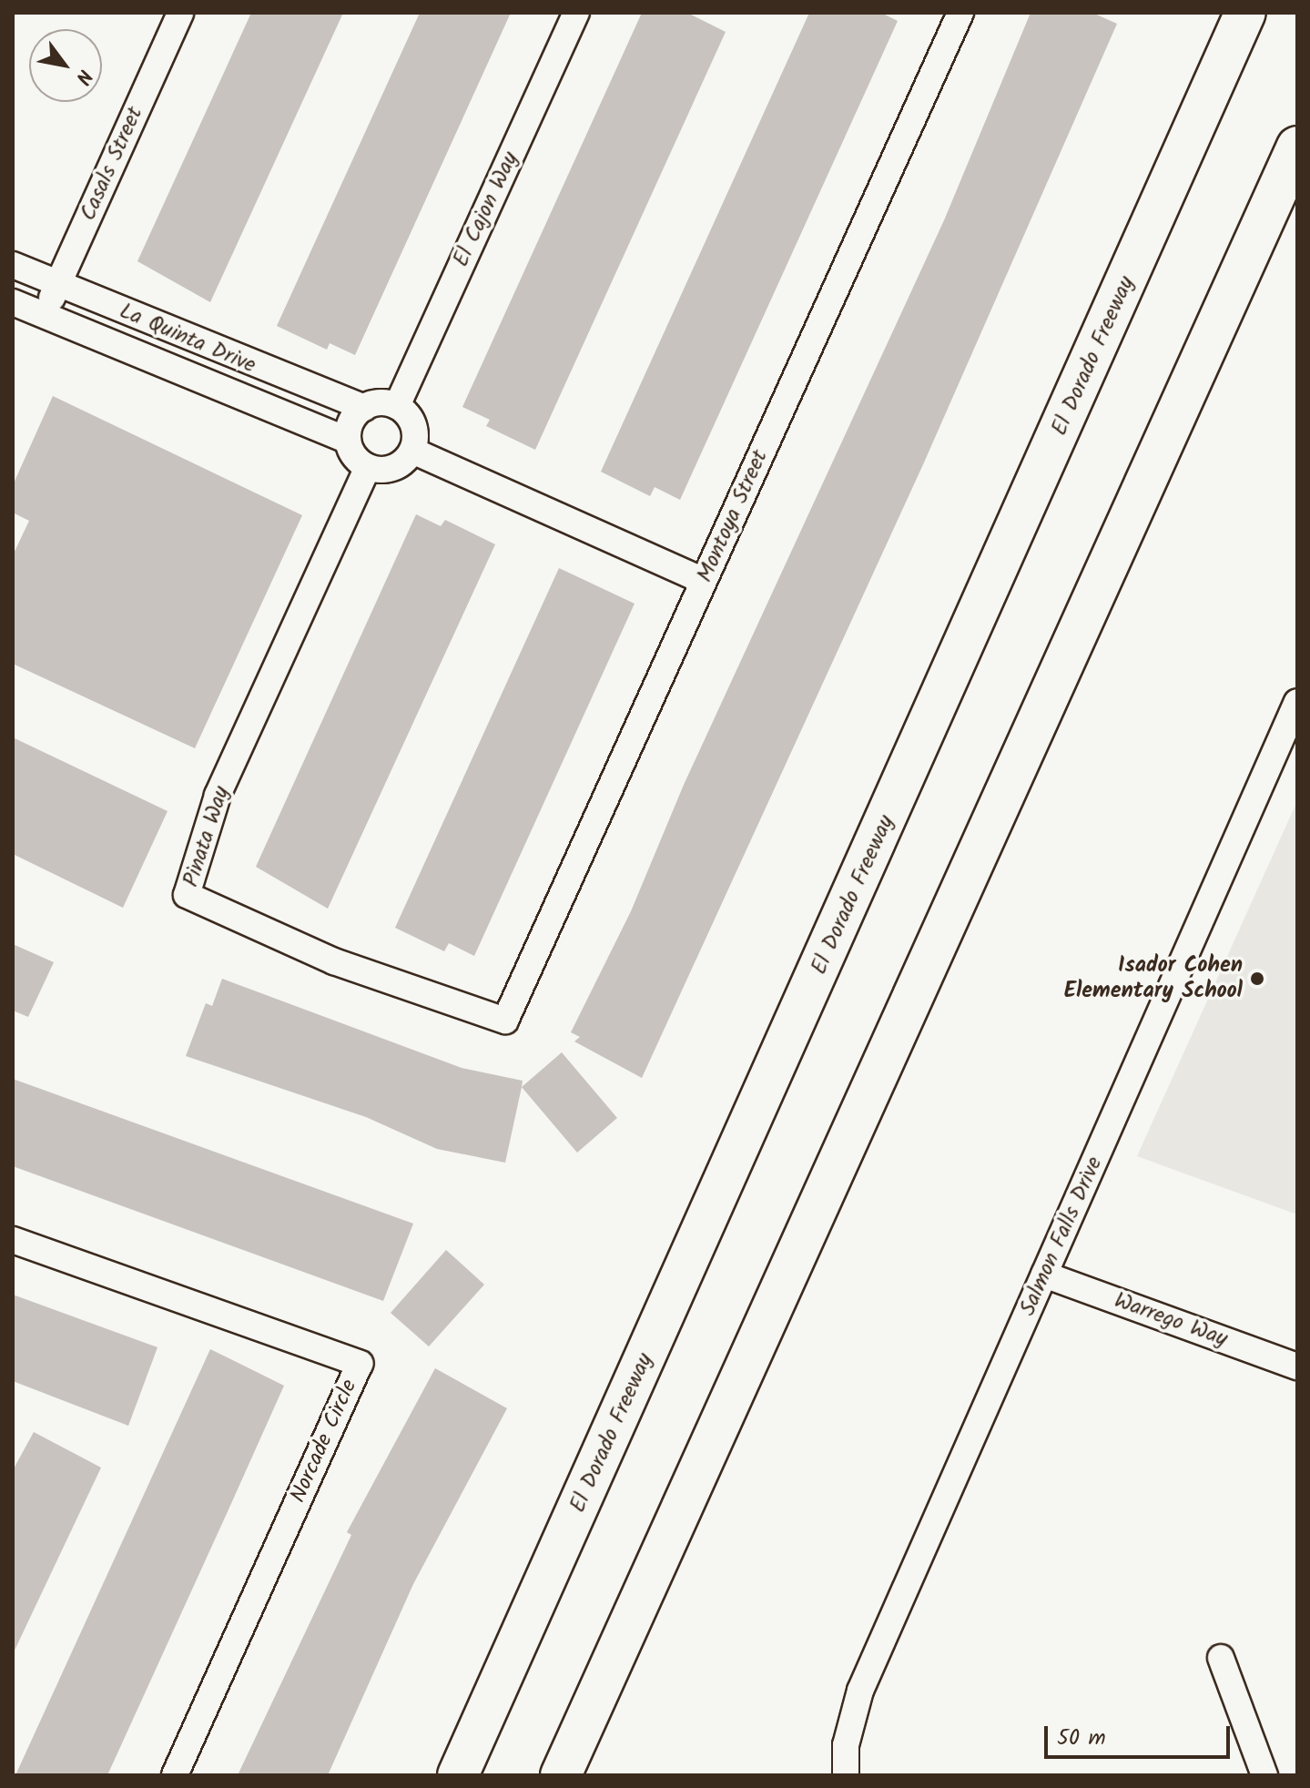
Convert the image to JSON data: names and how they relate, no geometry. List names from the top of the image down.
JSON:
{
  "streets": {
    "highway": ["El Dorado Freeway"],
    "street": [
      "Casals Street",
      "El Cajon Way",
      "La Quinta Drive",
      "Montoya Street",
      "Pinata Way",
      "Salmon Falls Drive",
      "Warrego Way",
      "Norcade Circle"
    ]
  },
  "crossings": [
    ["Casals Street", "La Quinta Drive"],
    ["El Cajon Way", "La Quinta Drive"],
    ["El Cajon Way", "Pinata Way"],
    ["La Quinta Drive", "Pinata Way"],
    ["Montoya Street", "Pinata Way"],
    ["Salmon Falls Drive", "Warrego Way"]
  ],
  "places": ["Isador Cohen Elementary School"],
  "scale_bar": "50 m",
  "north": "bottom right"
}
